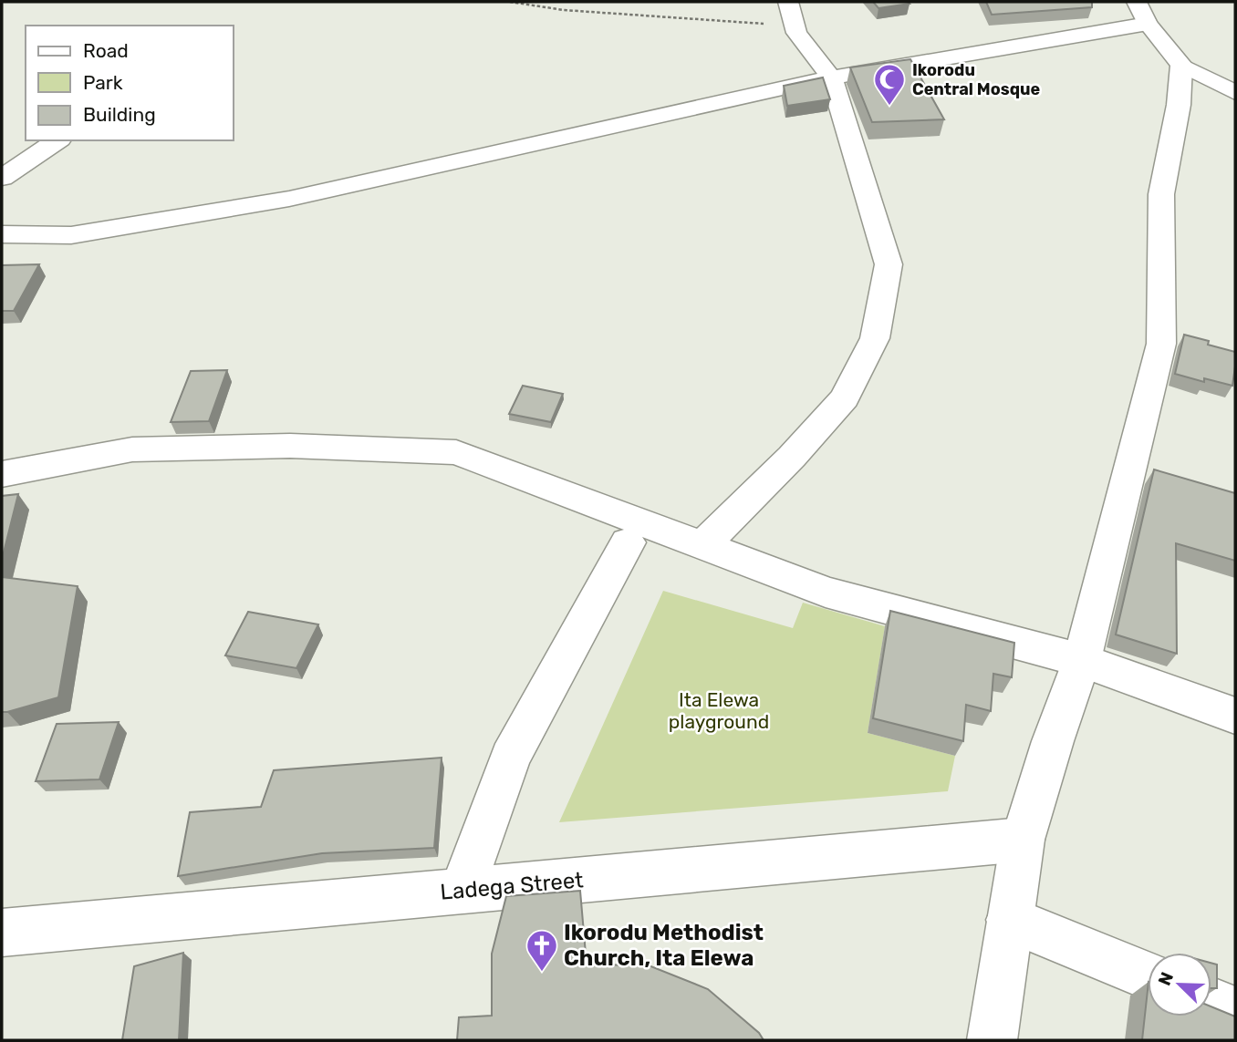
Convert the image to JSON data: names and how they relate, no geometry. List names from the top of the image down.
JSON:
{
  "streets": {
    "street": ["Ladega Street"]
  },
  "parks": ["Ita Elewa playground"],
  "places": {
    "mosque": ["Ikorodu Central Mosque"],
    "church": ["Ikorodu Methodist Church, Ita Elewa"]
  },
  "legend": ["Road", "Park", "Building"],
  "north": "top left"
}
